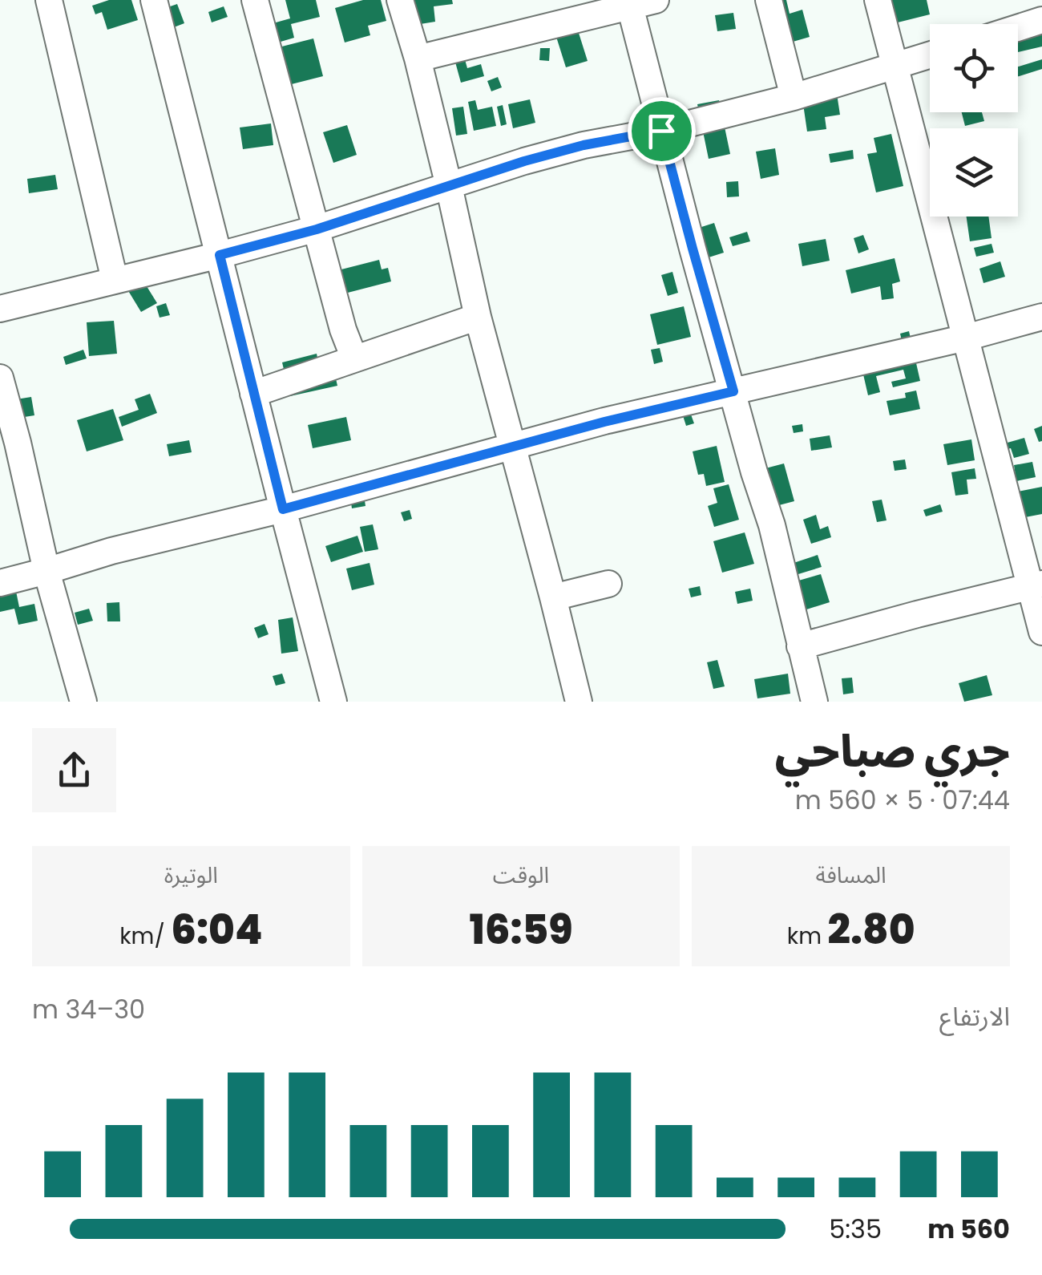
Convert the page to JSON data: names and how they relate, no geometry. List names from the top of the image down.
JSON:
{
  "page": {
    "heading": ["جري صباحي", "07:44 · 5 × 560 m"],
    "stats": [
      ["المسافة", "2.80 km"],
      ["الوقت", "16:59"],
      ["الوتيرة", "6:04 /km"]
    ],
    "chart": ["الارتفاع", "30–34 m"],
    "list": [
      {
        "name": "560 m",
        "note": "5:35"
      }
    ]
  }
}
